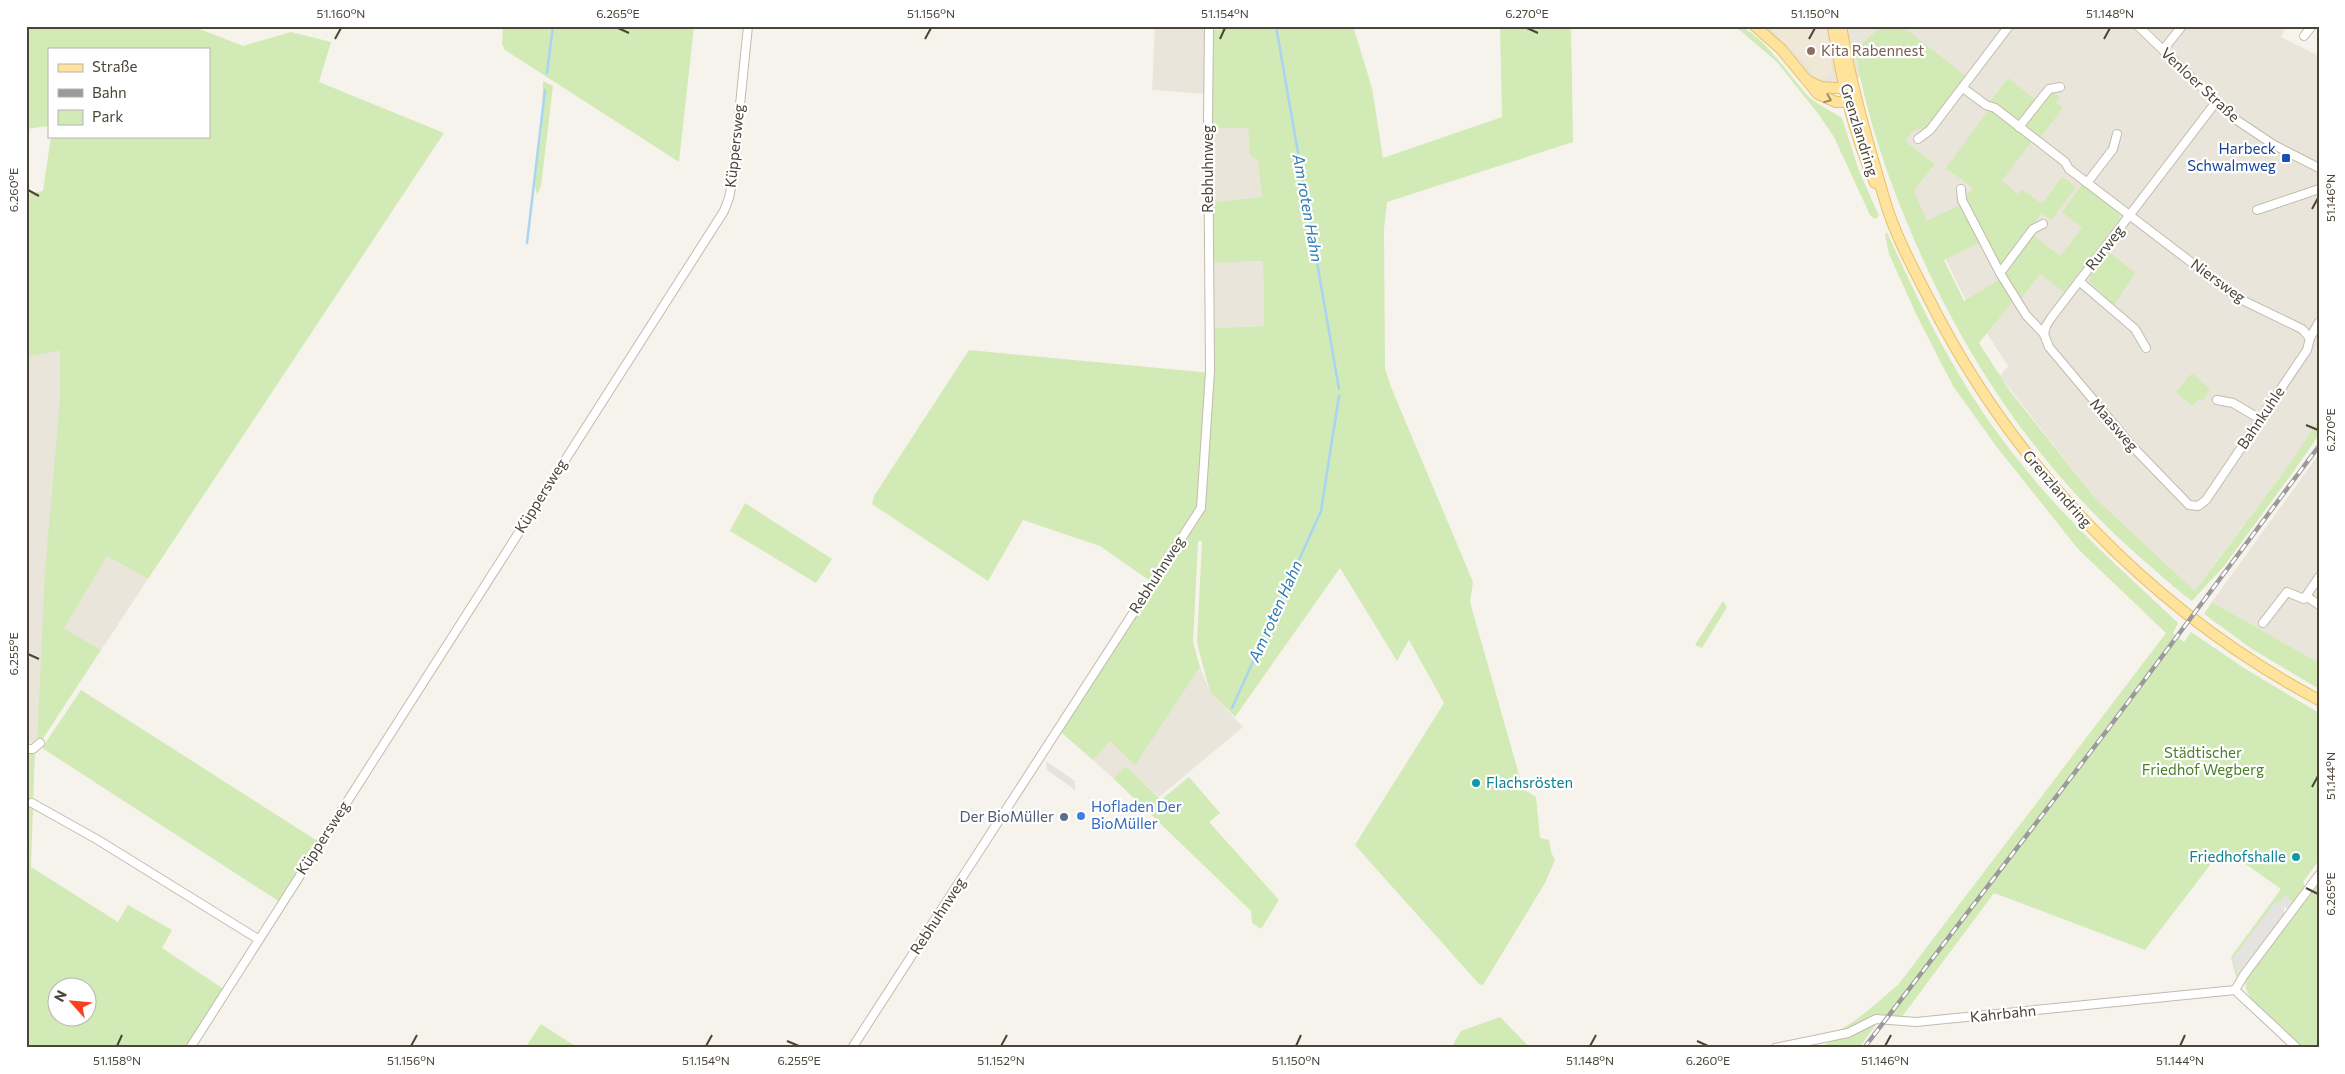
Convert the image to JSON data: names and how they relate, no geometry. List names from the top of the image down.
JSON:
{
  "streets": {
    "main road": ["Grenzlandring"],
    "street": [
      "Venloer Straße",
      "Küppersweg",
      "Rebhuhnweg",
      "Rurweg",
      "Niersweg",
      "Bahnkuhle",
      "Maasweg",
      "Kahrbahn"
    ]
  },
  "crossings": [
    ["Venloer Straße", "Rurweg"],
    ["Rurweg", "Niersweg"],
    ["Rurweg", "Maasweg"],
    ["Niersweg", "Bahnkuhle"],
    ["Bahnkuhle", "Maasweg"]
  ],
  "water": ["Am roten Hahn"],
  "parks": ["Städtischer Friedhof Wegberg"],
  "places": {
    "other": [
      "Kita Rabennest",
      "Flachsrösten",
      "Hofladen Der BioMüller",
      "Der BioMüller",
      "Friedhofshalle"
    ],
    "transit": ["Harbeck Schwalmweg"]
  },
  "legend": ["Straße", "Bahn", "Park"],
  "north": "top left",
  "coordinates": [
    "51.160°N",
    "6.265°E",
    "51.156°N",
    "51.154°N",
    "6.270°E",
    "51.150°N",
    "51.148°N",
    "6.260°E",
    "51.146°N",
    "6.255°E",
    "51.144°N",
    "51.158°N",
    "51.152°N"
  ]
}
